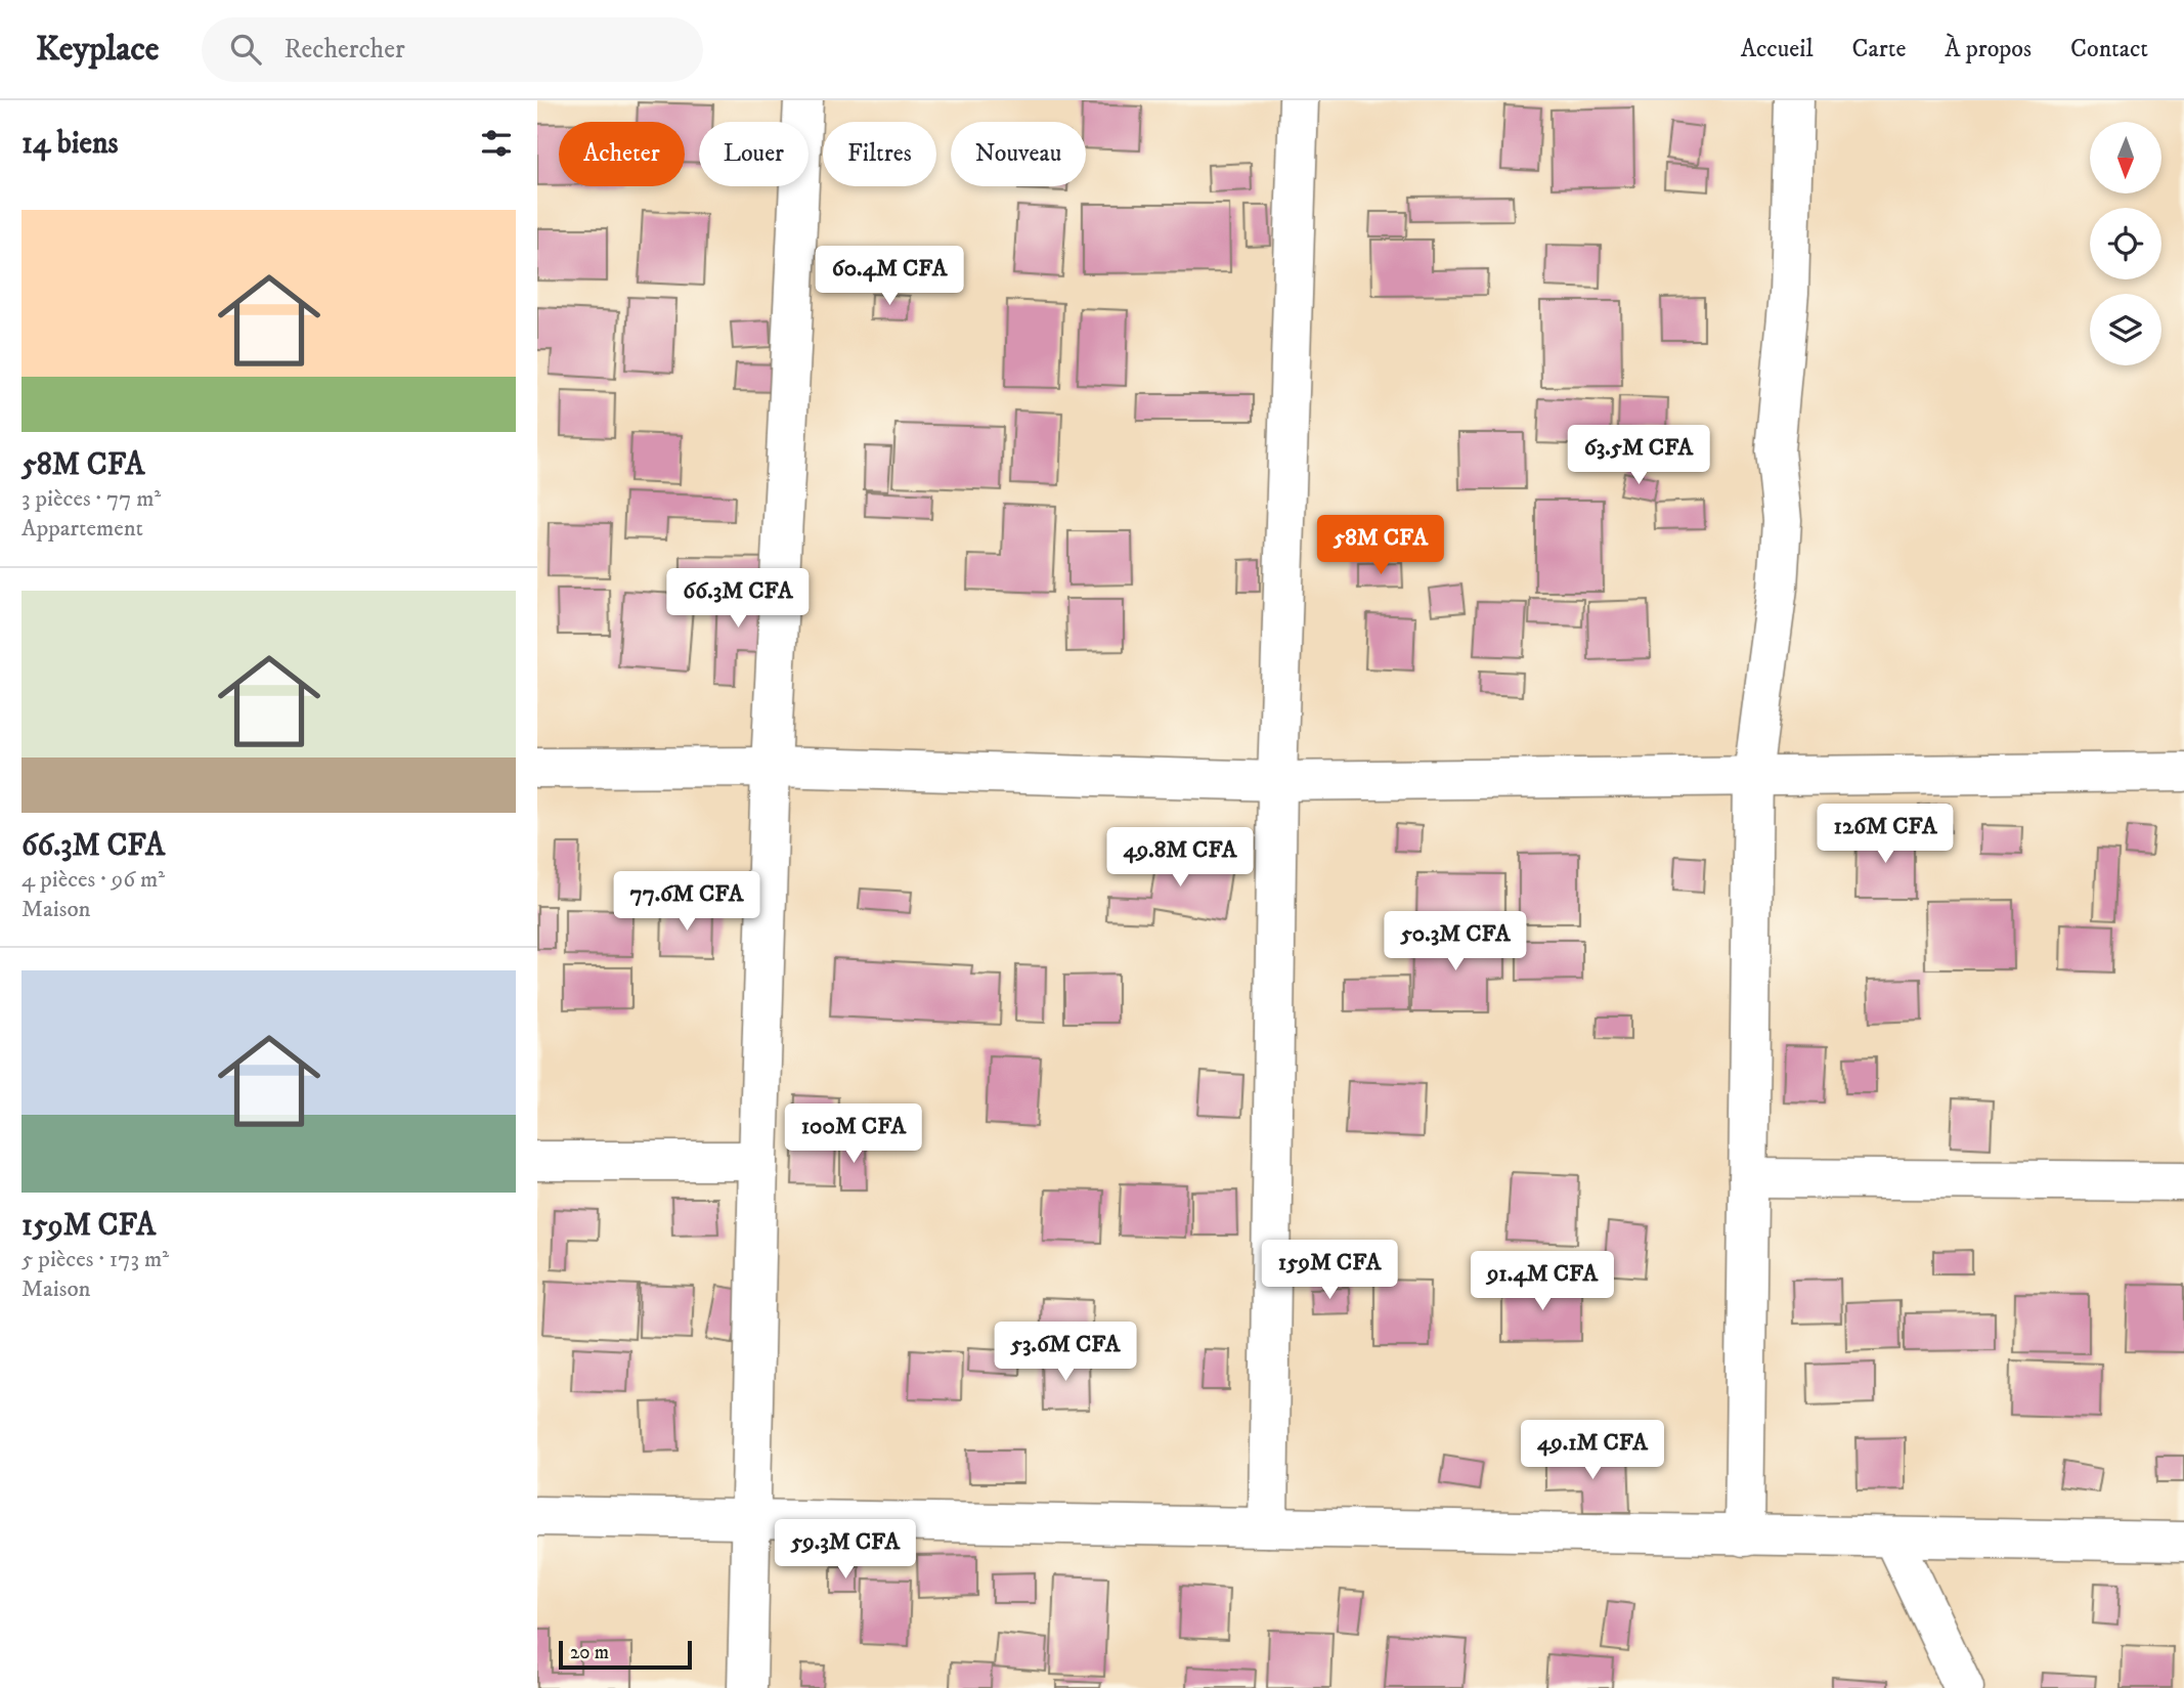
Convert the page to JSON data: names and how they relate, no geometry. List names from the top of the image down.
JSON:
{
  "scale_bar": "20 m",
  "north": "bottom",
  "page": {
    "header": "Keyplace",
    "search": "Rechercher",
    "nav": [
      "Accueil",
      "Carte",
      "À propos",
      "Contact"
    ],
    "heading": "14 biens",
    "chip": [
      "Acheter",
      "Louer",
      "Filtres",
      "Nouveau"
    ],
    "list": [
      {
        "name": "58M CFA",
        "note": "3 pièces · 77 m² · Appartement"
      },
      {
        "name": "66.3M CFA",
        "note": "4 pièces · 96 m² · Maison"
      },
      {
        "name": "159M CFA",
        "note": "5 pièces · 173 m² · Maison"
      }
    ],
    "price": [
      "60.4M CFA",
      "63.5M CFA",
      "58M CFA",
      "66.3M CFA",
      "126M CFA",
      "49.8M CFA",
      "77.6M CFA",
      "50.3M CFA",
      "100M CFA",
      "159M CFA",
      "91.4M CFA",
      "53.6M CFA",
      "49.1M CFA",
      "59.3M CFA"
    ],
    "scale": "20 m"
  }
}
